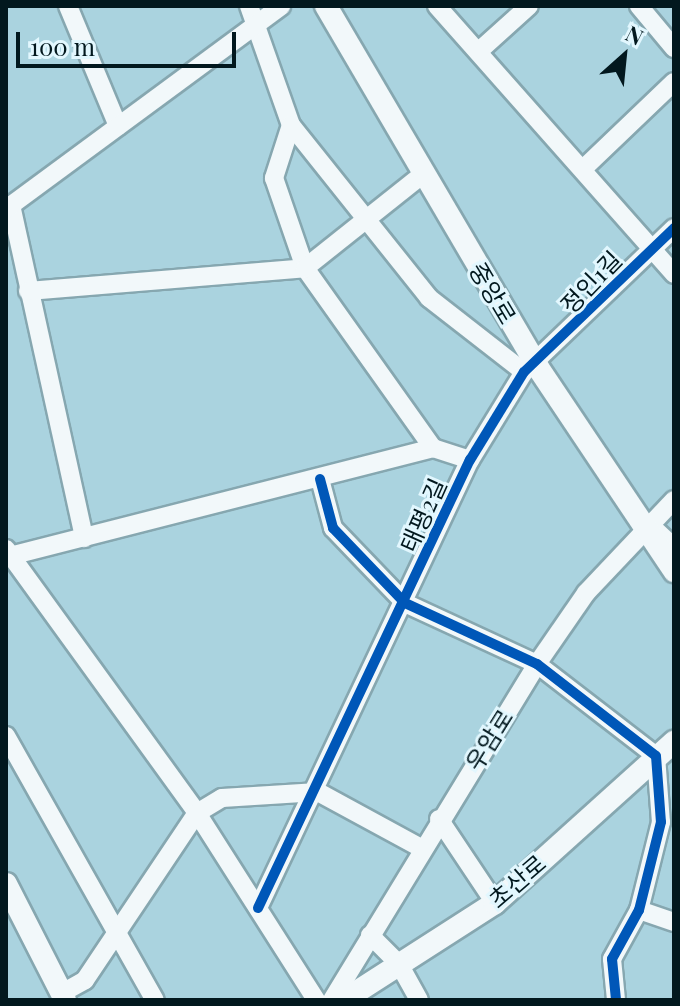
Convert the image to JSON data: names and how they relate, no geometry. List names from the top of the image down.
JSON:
{
  "streets": {
    "street": [
      "정인1길",
      "중앙로",
      "태평2길",
      "우암로",
      "초산로"
    ]
  },
  "crossings": [
    ["정인1길", "중앙로"],
    ["정인1길", "태평2길"],
    ["중앙로", "태평2길"],
    ["중앙로", "우암로"]
  ],
  "scale_bar": "100 m",
  "north": "top right"
}
